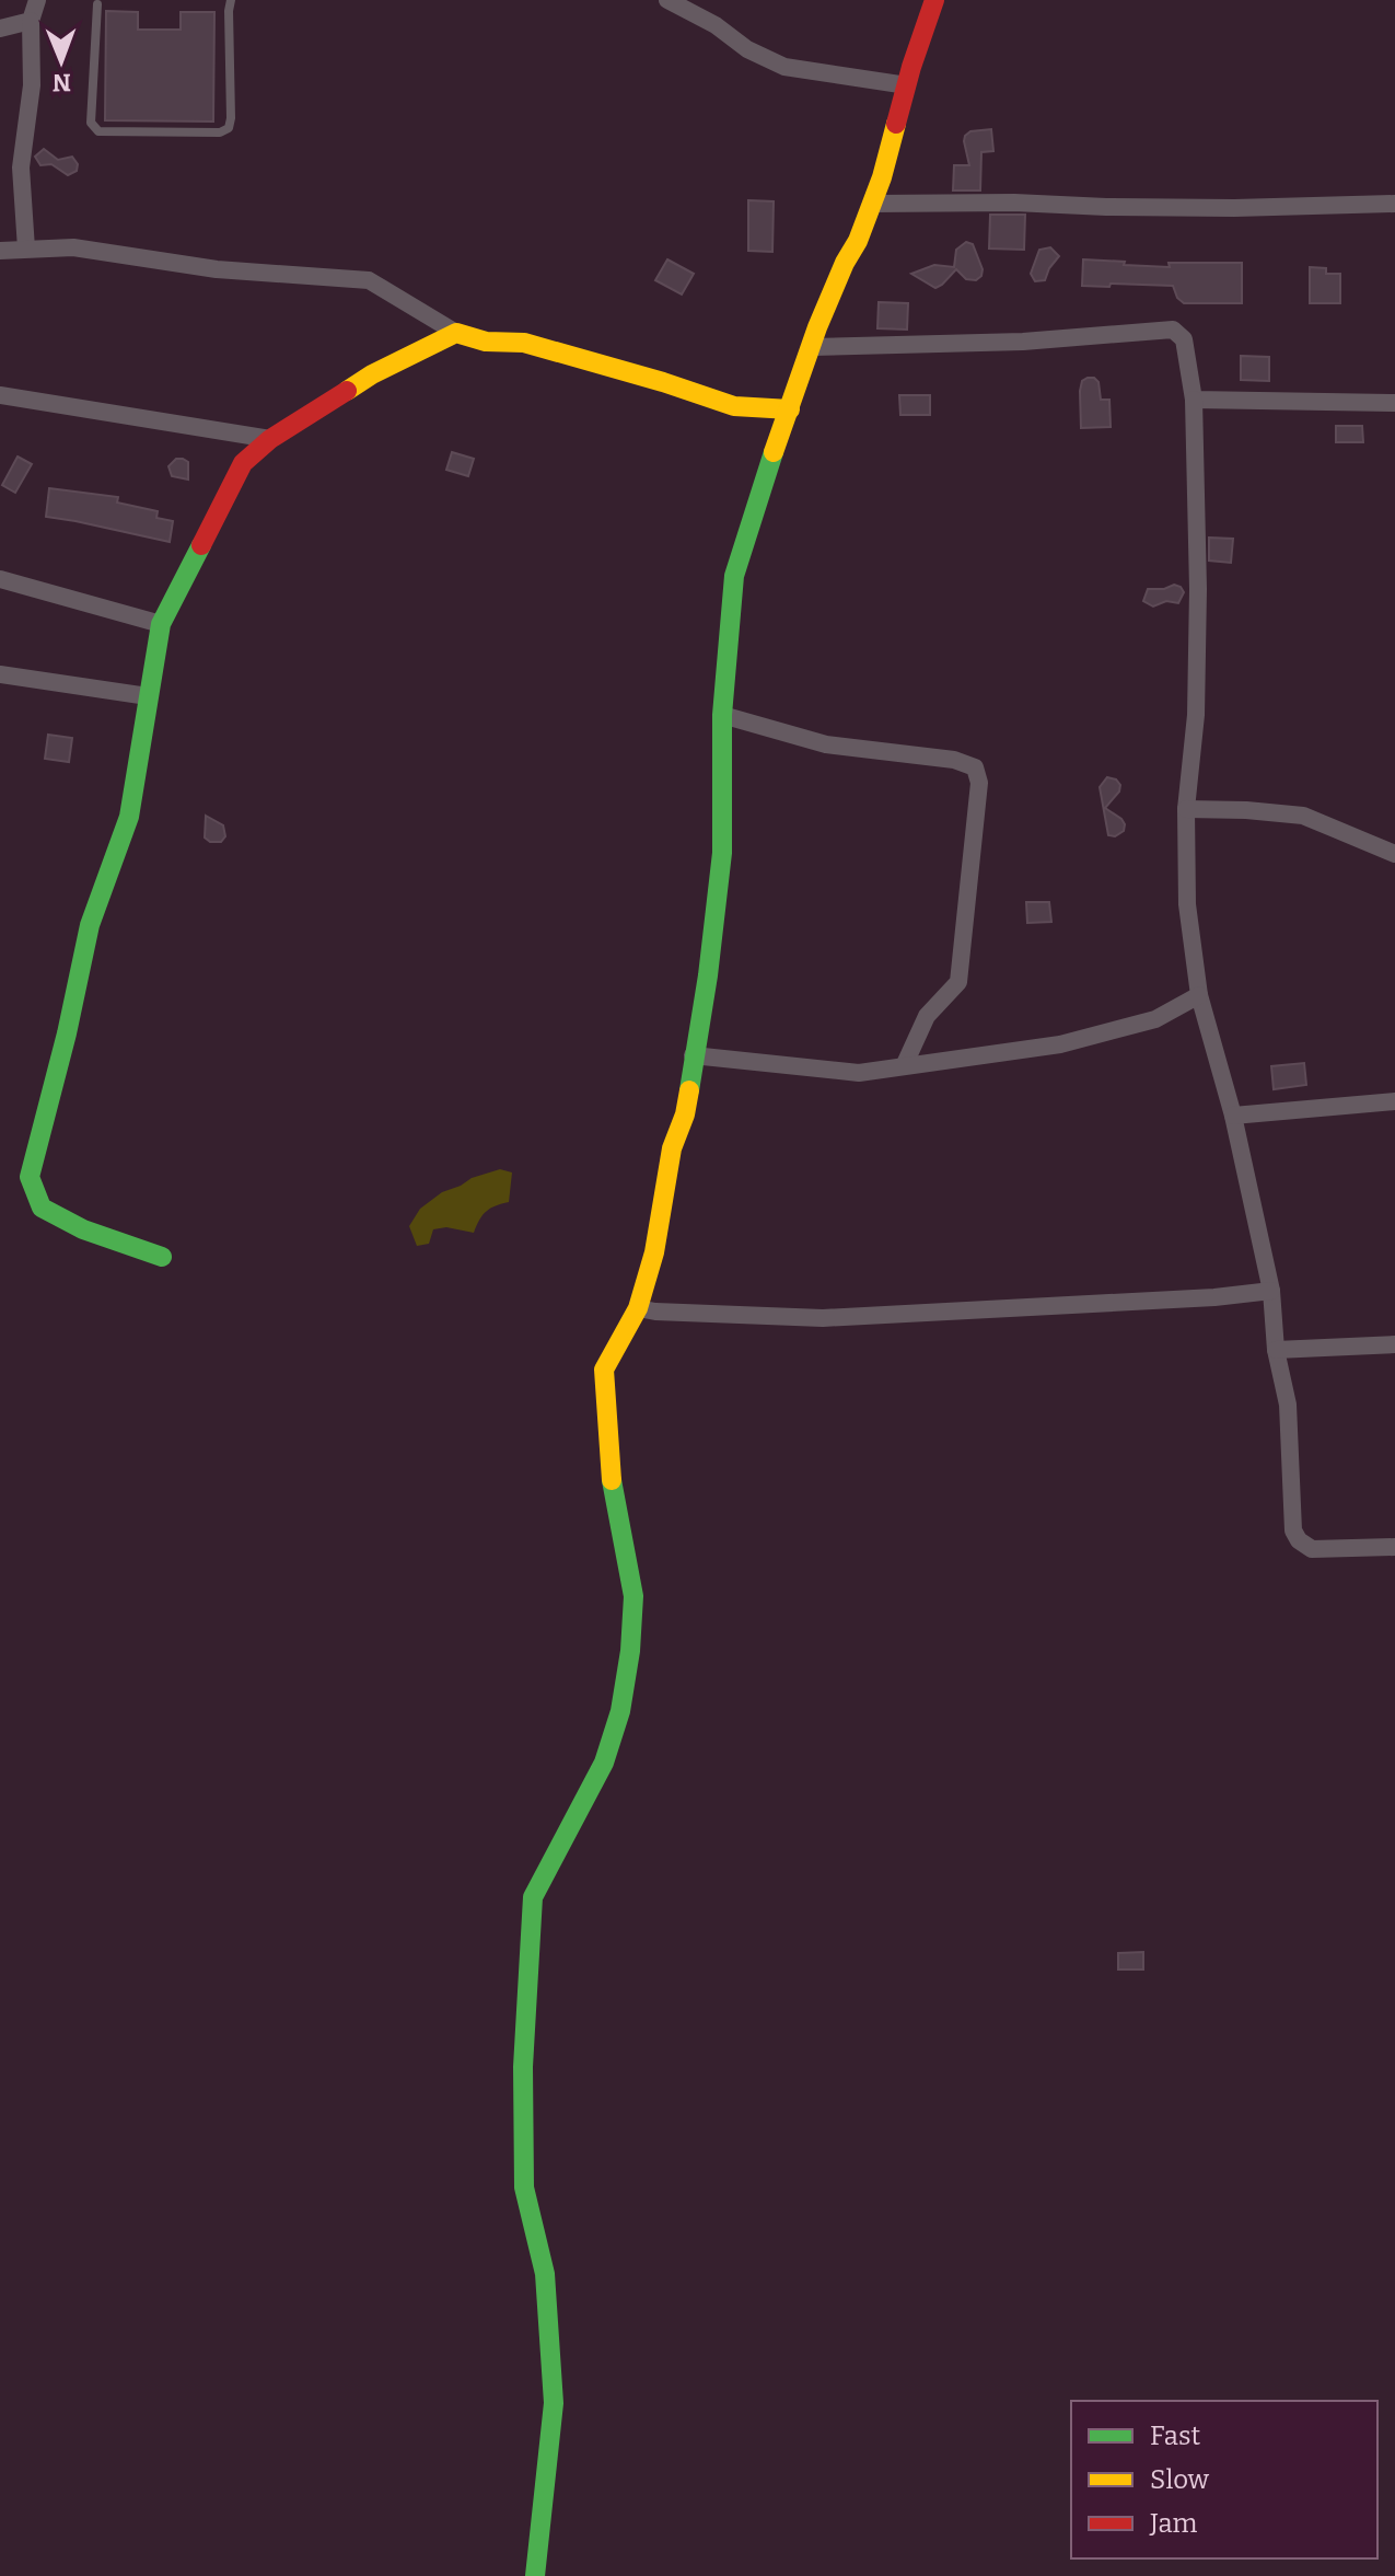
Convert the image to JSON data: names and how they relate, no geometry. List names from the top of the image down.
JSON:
{
  "legend": ["Fast", "Slow", "Jam"],
  "north": "bottom"
}
